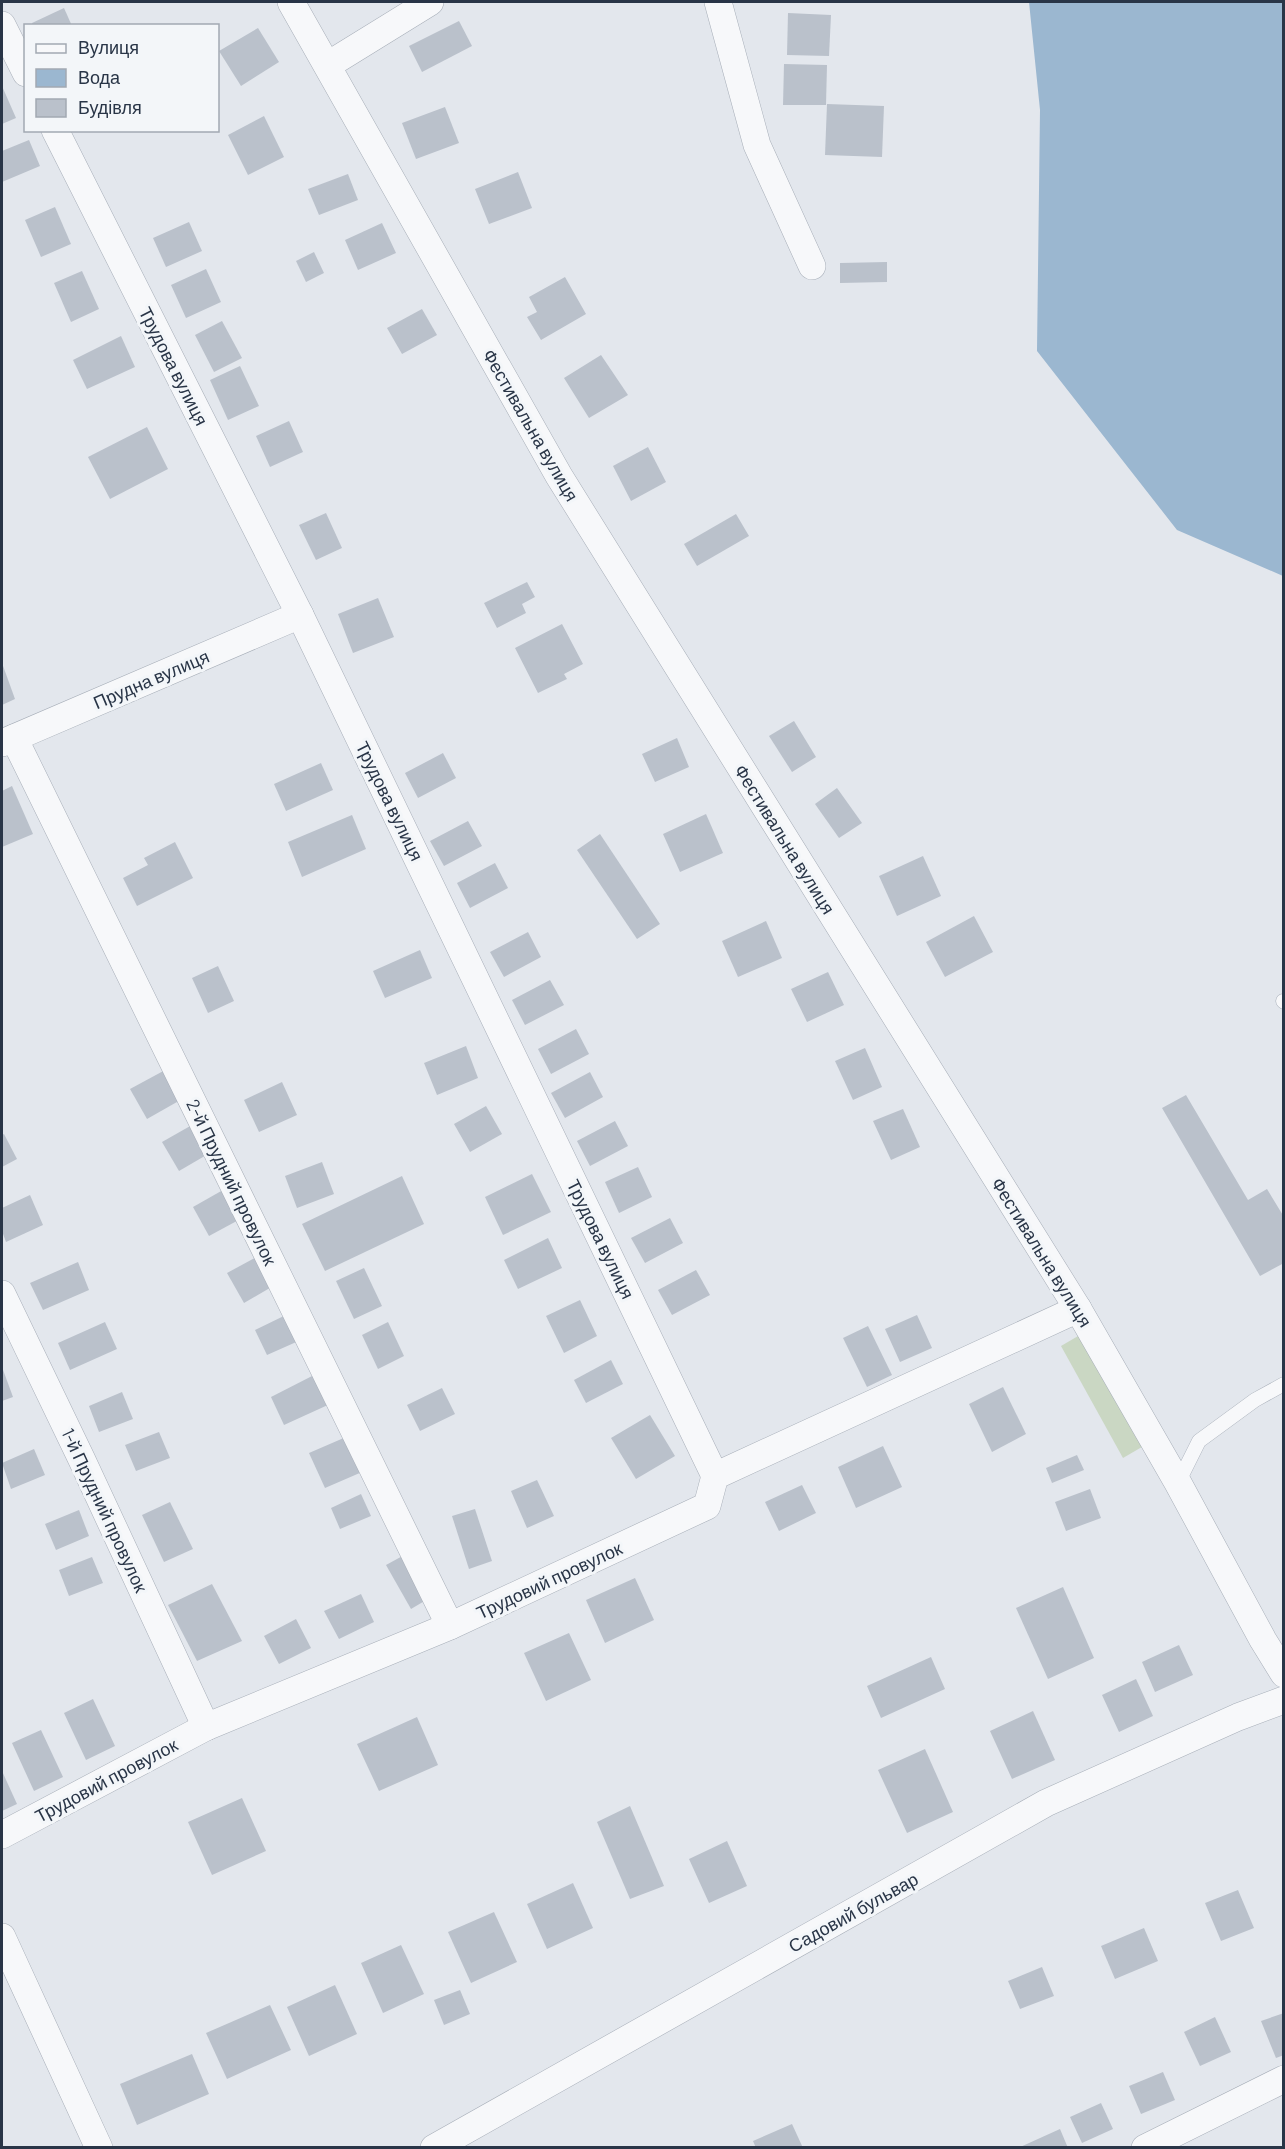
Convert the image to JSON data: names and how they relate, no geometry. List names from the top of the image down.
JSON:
{
  "streets": {
    "street": [
      "Трудова вулиця",
      "Фестивальна вулиця",
      "Прудна вулиця",
      "2-й Прудний провулок",
      "1-й Прудний провулок",
      "Трудовий провулок",
      "Садовий бульвар"
    ]
  },
  "crossings": [
    ["Трудова вулиця", "Прудна вулиця"],
    ["Трудова вулиця", "Трудовий провулок"],
    ["Прудна вулиця", "2-й Прудний провулок"],
    ["2-й Прудний провулок", "Трудовий провулок"],
    ["1-й Прудний провулок", "Трудовий провулок"]
  ],
  "legend": ["Вулиця", "Вода", "Будівля"]
}
